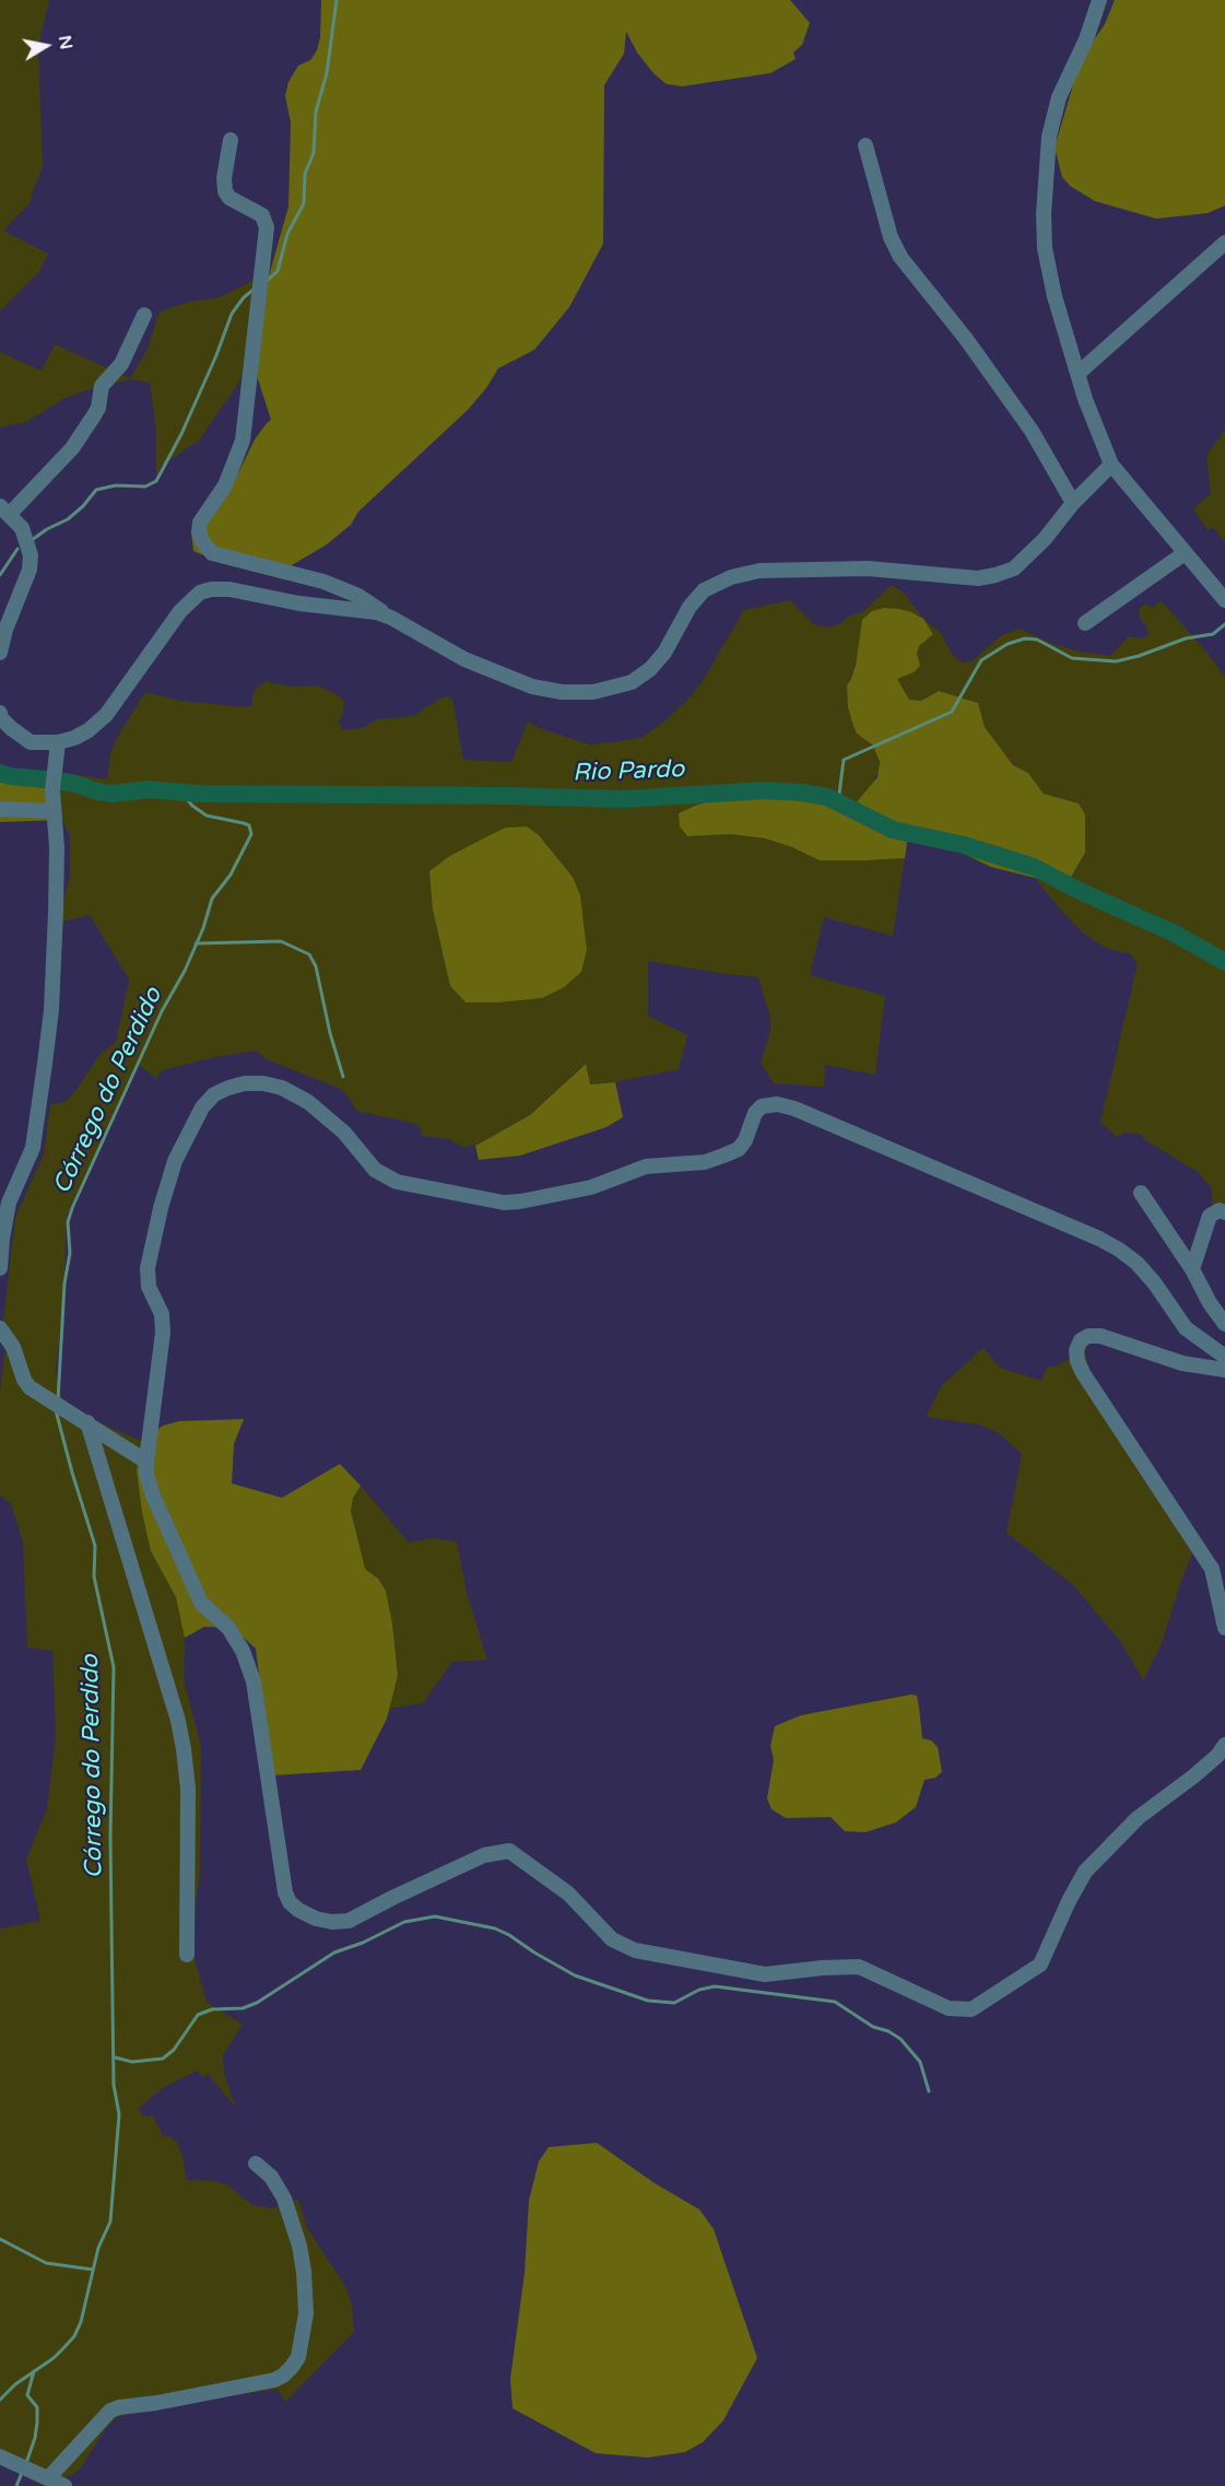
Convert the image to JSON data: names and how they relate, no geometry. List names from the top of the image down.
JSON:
{
  "water": ["Rio Pardo", "Córrego do Perdido"],
  "north": "right"
}
